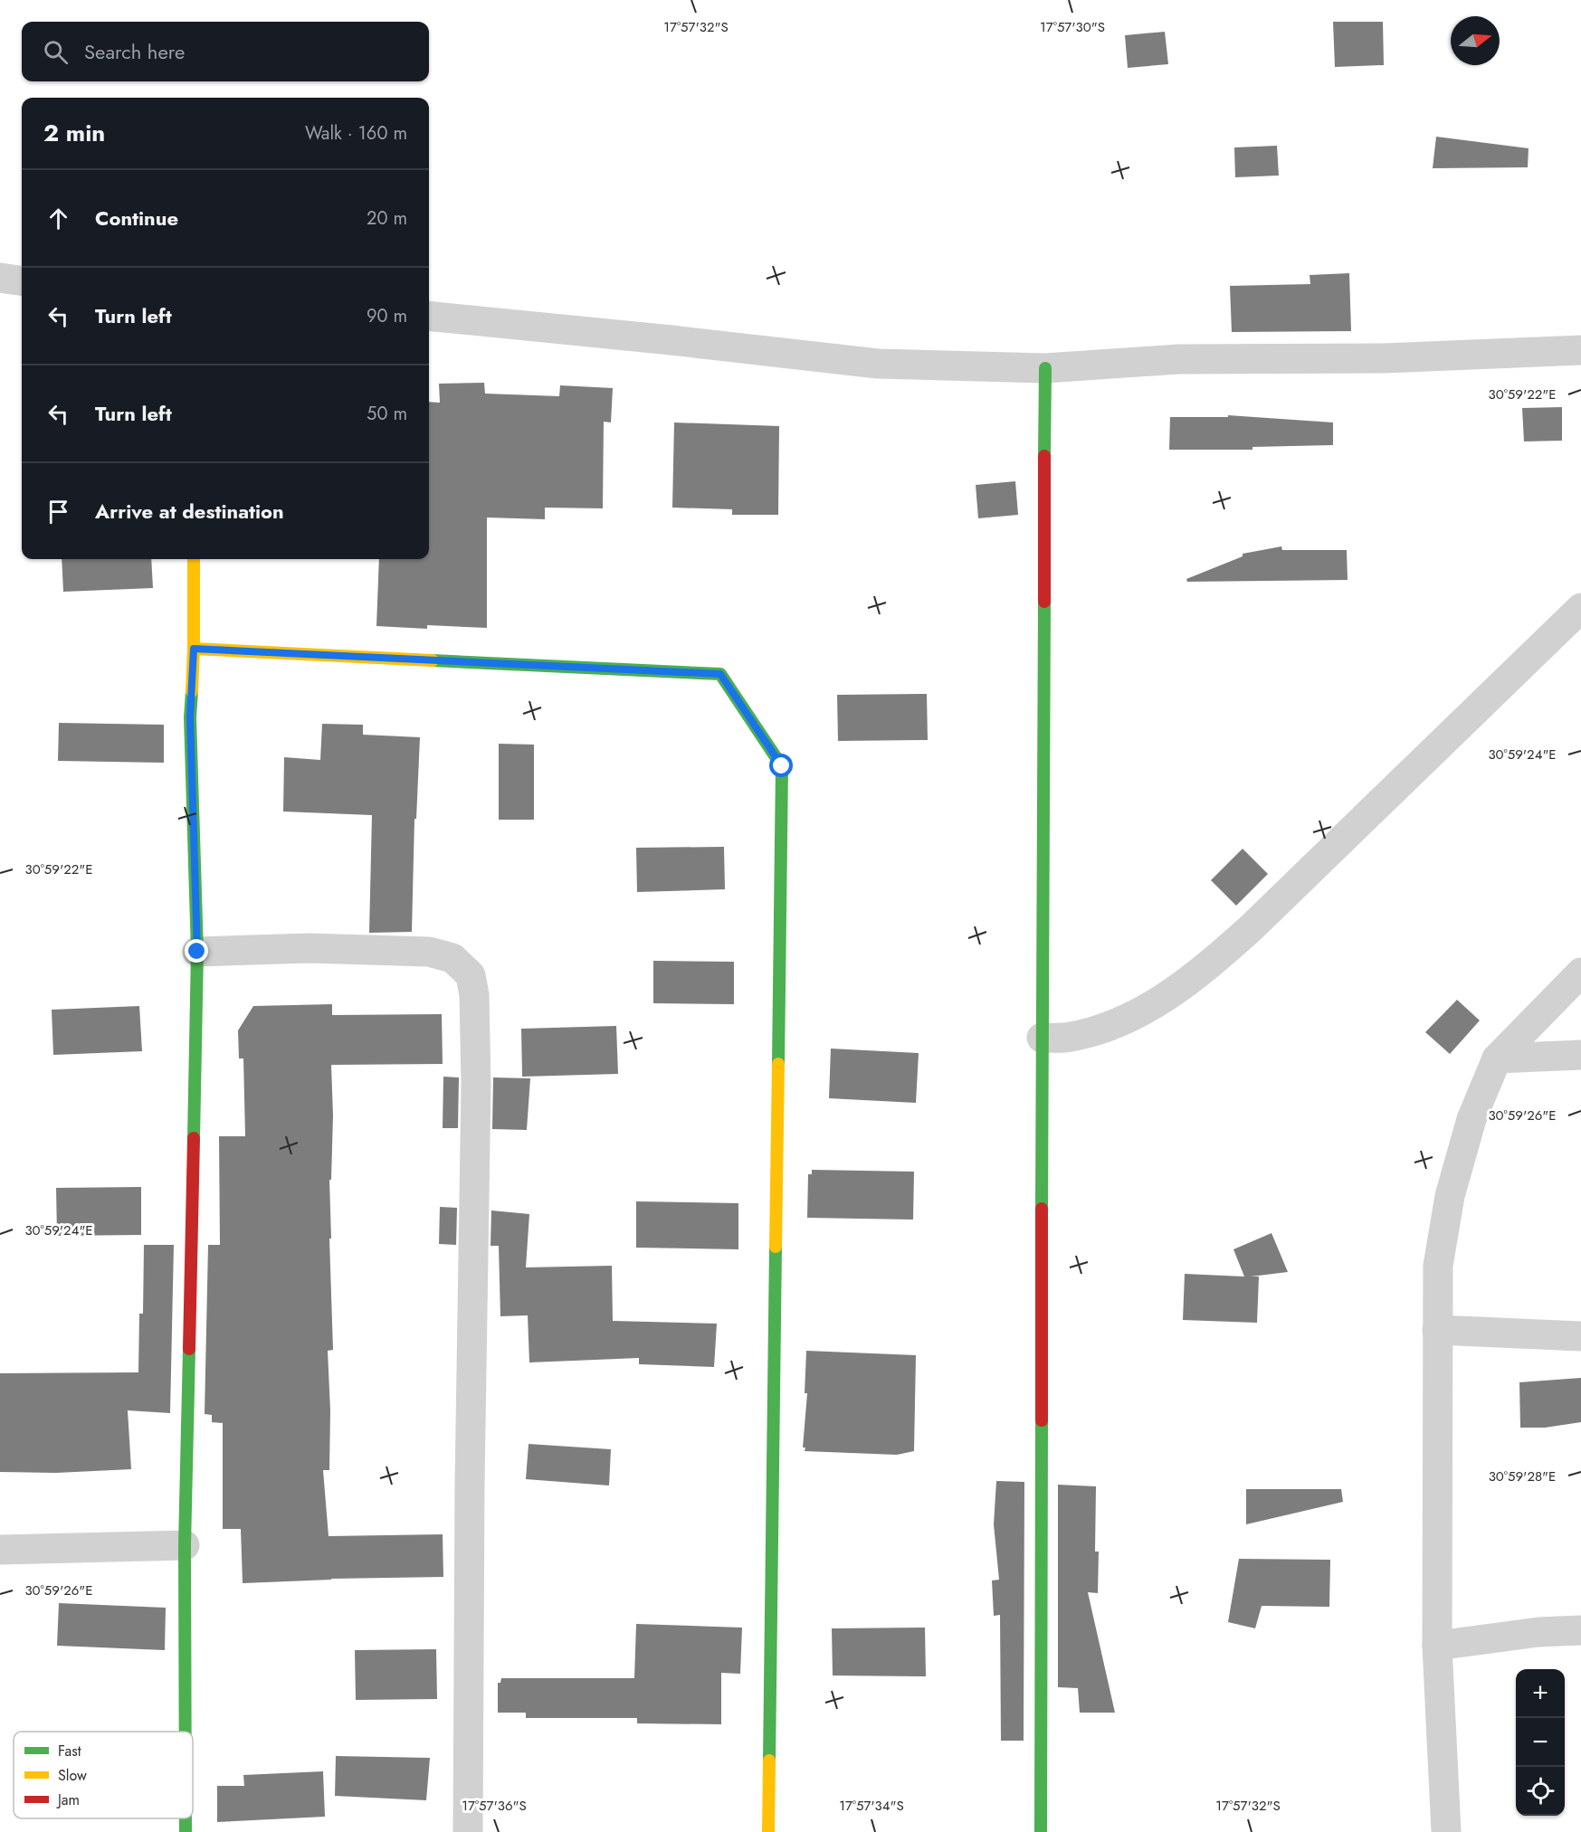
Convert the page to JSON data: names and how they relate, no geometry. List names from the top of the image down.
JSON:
{
  "legend": ["Fast", "Slow", "Jam"],
  "north": "right",
  "page": {
    "search": "Search here",
    "heading": ["2 min", "Walk · 160 m"],
    "list": [
      ["Continue", "20 m"],
      ["Turn left", "90 m"],
      ["Turn left", "50 m"],
      "Arrive at destination"
    ],
    "map_buttons": ["+", "−"]
  },
  "coordinates": [
    "17°57'32\"S",
    "17°57'30\"S",
    "30°59'22\"E",
    "30°59'24\"E",
    "30°59'26\"E",
    "30°59'28\"E",
    "17°57'36\"S",
    "17°57'34\"S"
  ]
}
